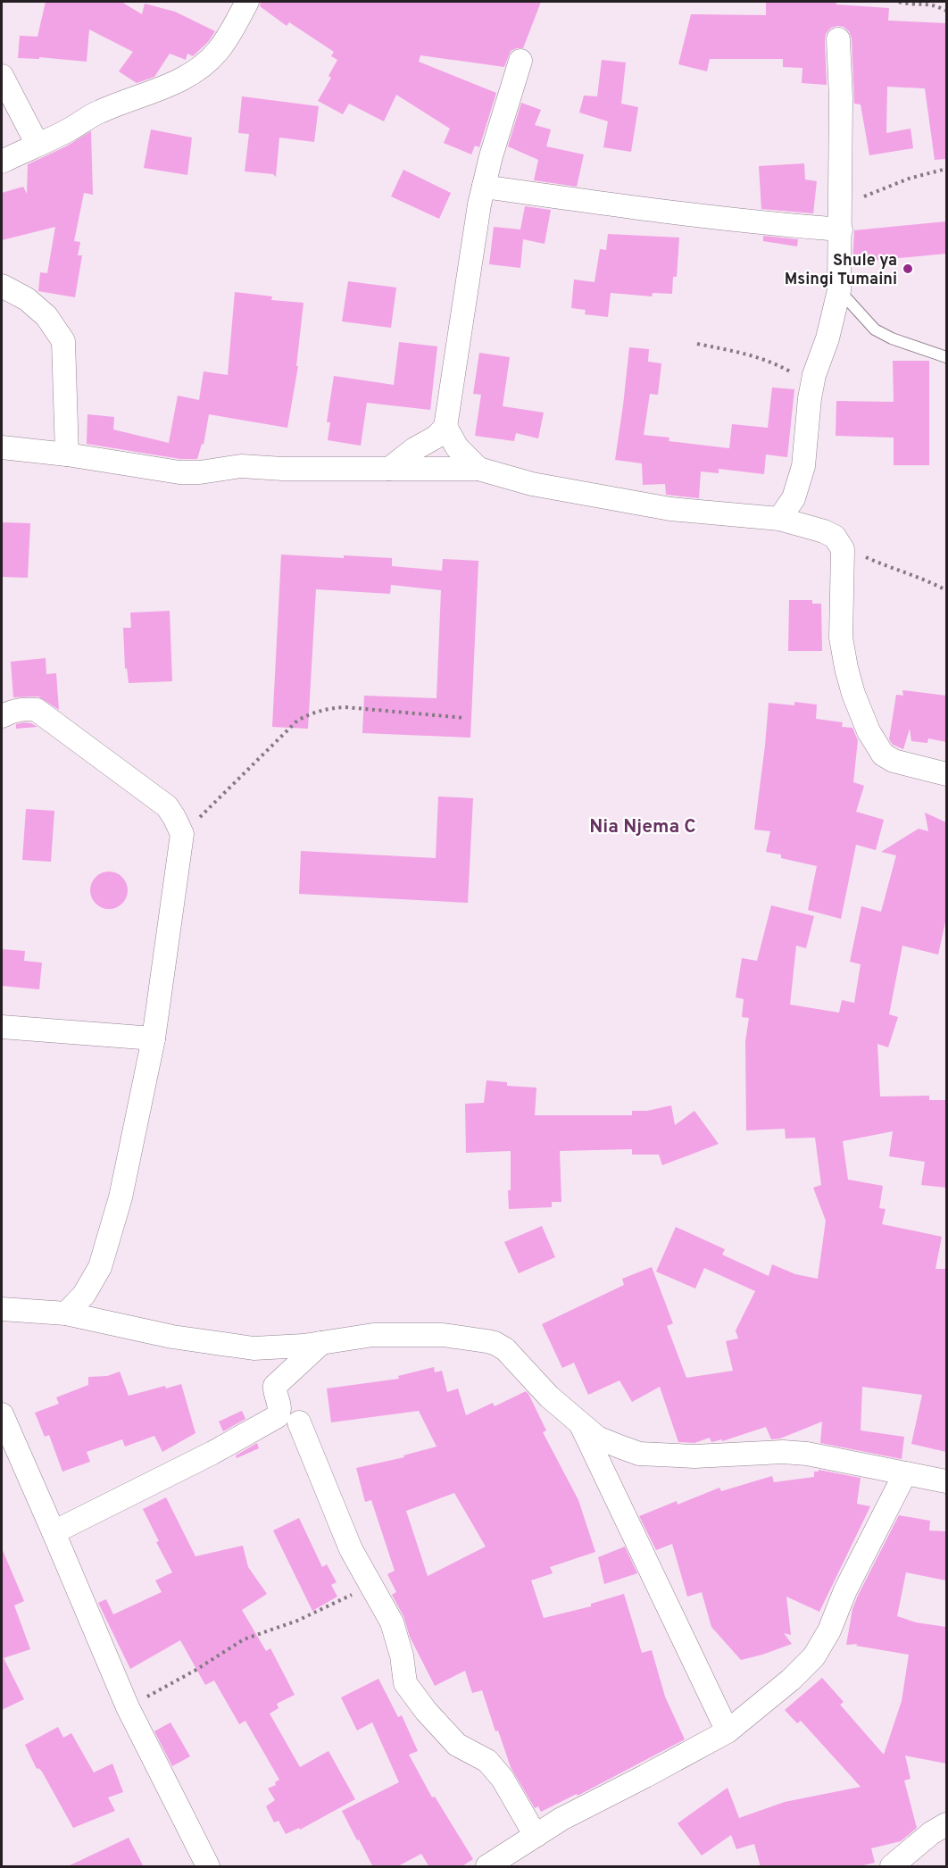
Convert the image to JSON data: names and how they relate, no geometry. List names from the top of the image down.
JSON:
{
  "districts": ["Nia Njema C"],
  "places": ["Shule ya Msingi Tumaini"]
}
